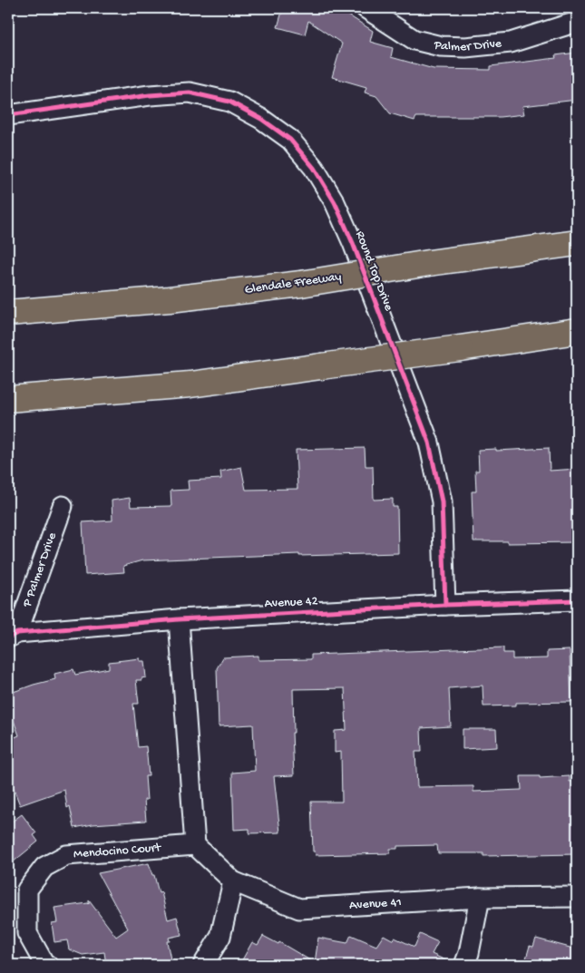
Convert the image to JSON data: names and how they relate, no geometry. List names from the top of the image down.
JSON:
{
  "streets": {
    "highway": ["Glendale Freeway"],
    "street": [
      "Palmer Drive",
      "Round Top Drive",
      "P Palmer Drive",
      "Avenue 42",
      "Mendocino Court",
      "Avenue 41"
    ]
  },
  "crossings": [
    ["Round Top Drive", "Avenue 42"],
    ["P Palmer Drive", "Avenue 42"],
    ["Mendocino Court", "Avenue 41"]
  ]
}
